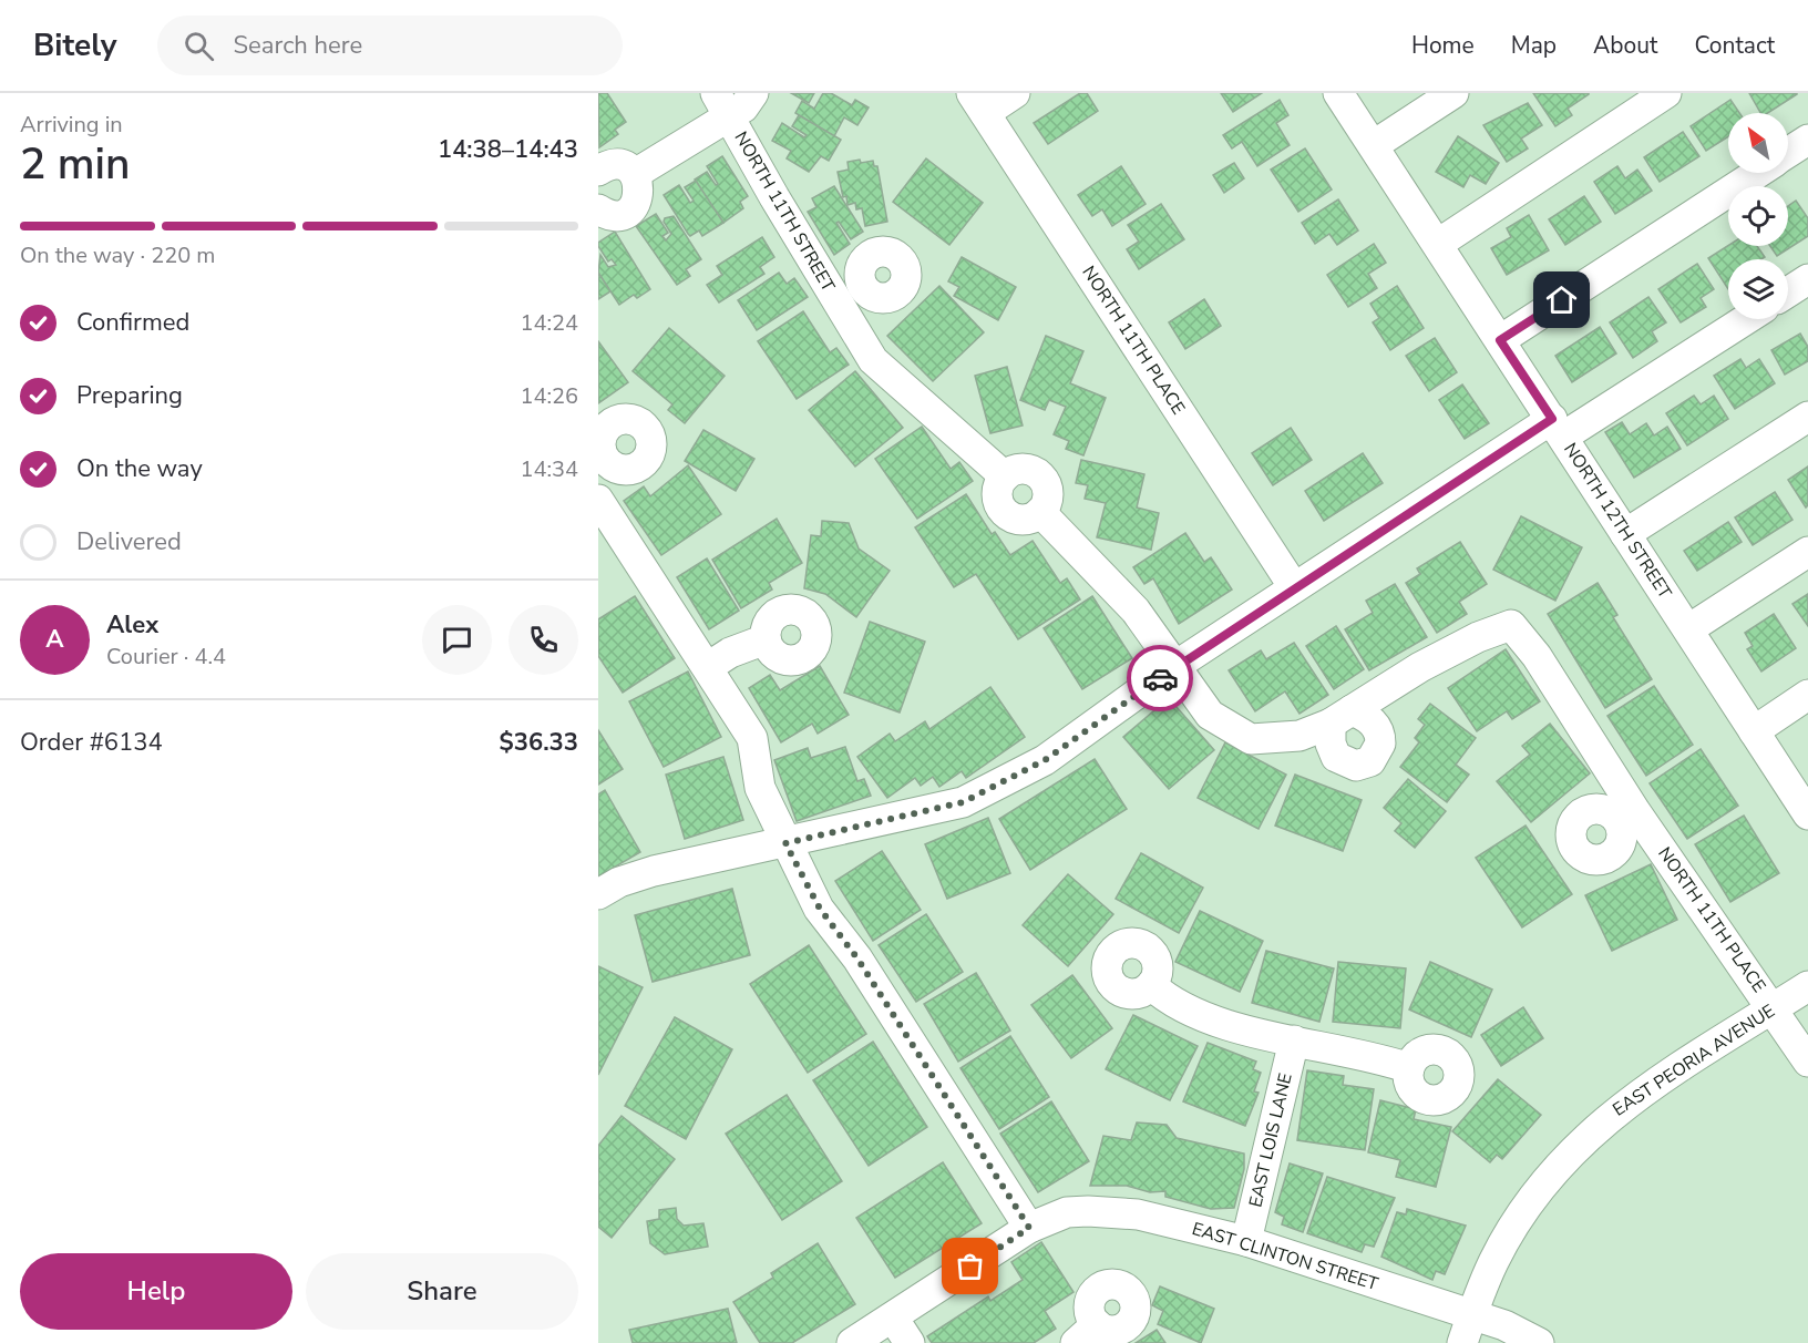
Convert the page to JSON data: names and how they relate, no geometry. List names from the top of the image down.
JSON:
{
  "streets": {
    "street": [
      "NORTH 11TH STREET",
      "NORTH 11TH PLACE",
      "NORTH 12TH STREET",
      "EAST PEORIA AVENUE",
      "EAST LOIS LANE",
      "EAST CLINTON STREET"
    ]
  },
  "crossings": [
    ["NORTH 11TH STREET", "NORTH 11TH PLACE"],
    ["NORTH 11TH PLACE", "EAST PEORIA AVENUE"],
    ["EAST PEORIA AVENUE", "EAST CLINTON STREET"],
    ["EAST LOIS LANE", "EAST CLINTON STREET"]
  ],
  "north": "top left",
  "page": {
    "header": "Bitely",
    "search": "Search here",
    "nav": [
      "Home",
      "Map",
      "About",
      "Contact"
    ],
    "heading": ["2 min", "Arriving in", "14:38–14:43"],
    "panel": [
      "Alex",
      "Courier · 4.4",
      "Order #6134",
      "$36.33"
    ],
    "bar": "On the way · 220 m",
    "list": [
      ["Confirmed", "14:24"],
      ["Preparing", "14:26"],
      ["On the way", "14:34"],
      "Delivered"
    ],
    "round": "A",
    "buttons": ["Help", "Share"]
  }
}
